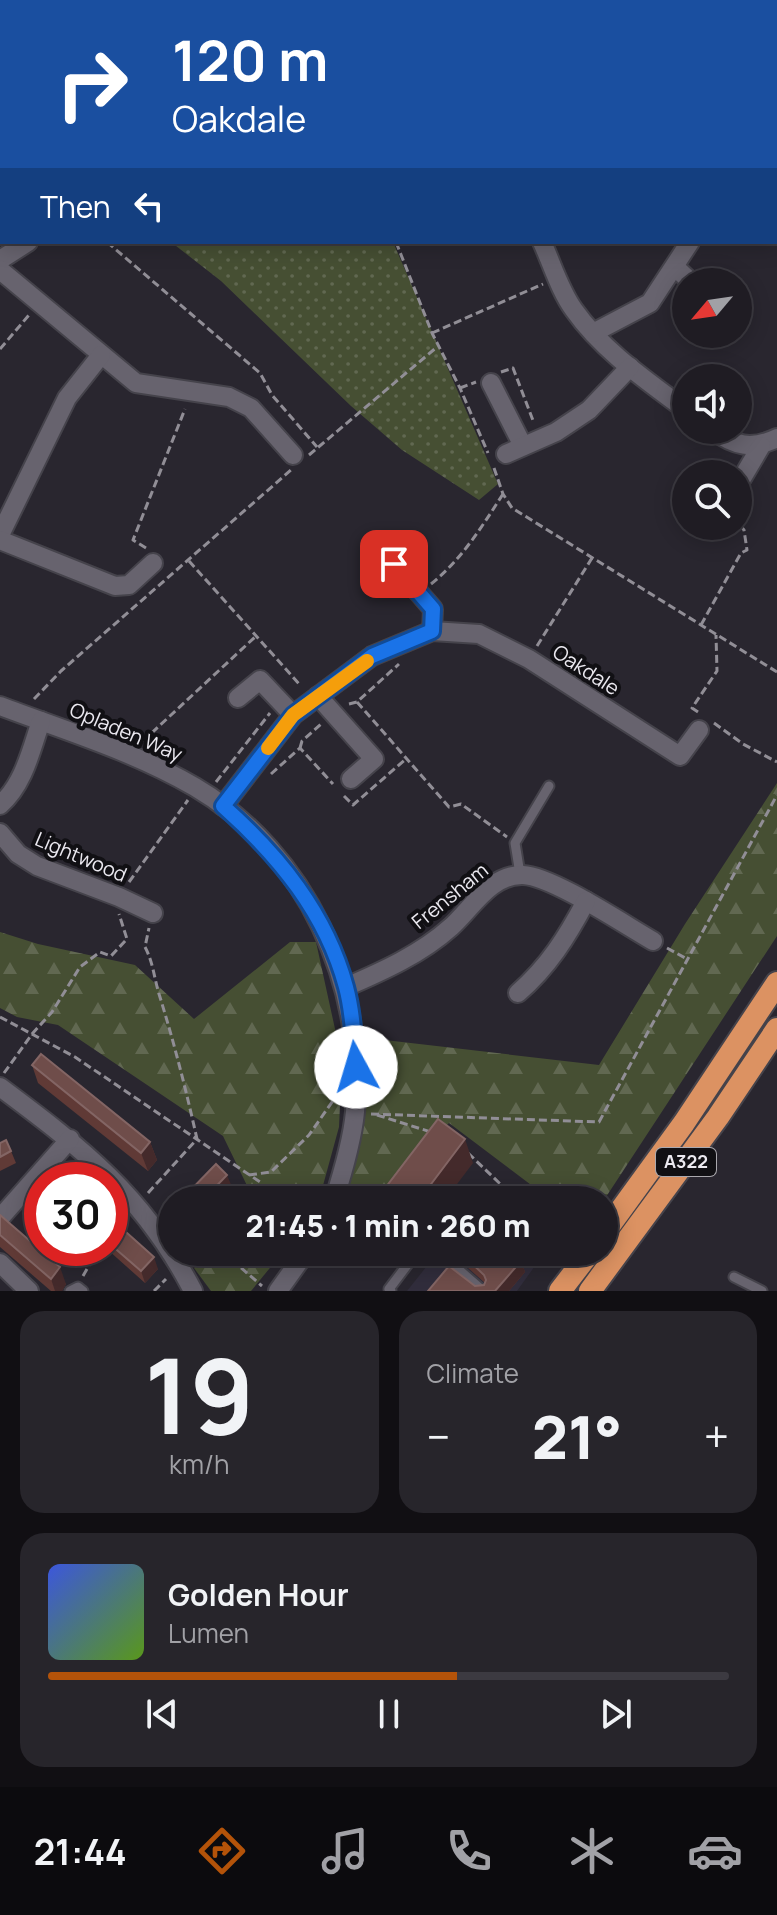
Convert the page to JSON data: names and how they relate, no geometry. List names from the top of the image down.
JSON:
{
  "streets": {
    "highway": ["A322"],
    "street": [
      "Oakdale",
      "Opladen Way",
      "Lightwood",
      "Frensham"
    ]
  },
  "crossings": [
    ["Oakdale", "Opladen Way"],
    ["Opladen Way", "Frensham"]
  ],
  "north": "bottom left",
  "page": {
    "turn": ["120 m", "Oakdale"],
    "then": "Then",
    "limit": "30",
    "trip": "21:45 · 1 min · 260 m",
    "tile": [
      ["19", "km/h"],
      "Climate"
    ],
    "heat": ["−", "21°", "+"],
    "song": ["Golden Hour", "Lumen"],
    "tabs": "21:44"
  }
}
